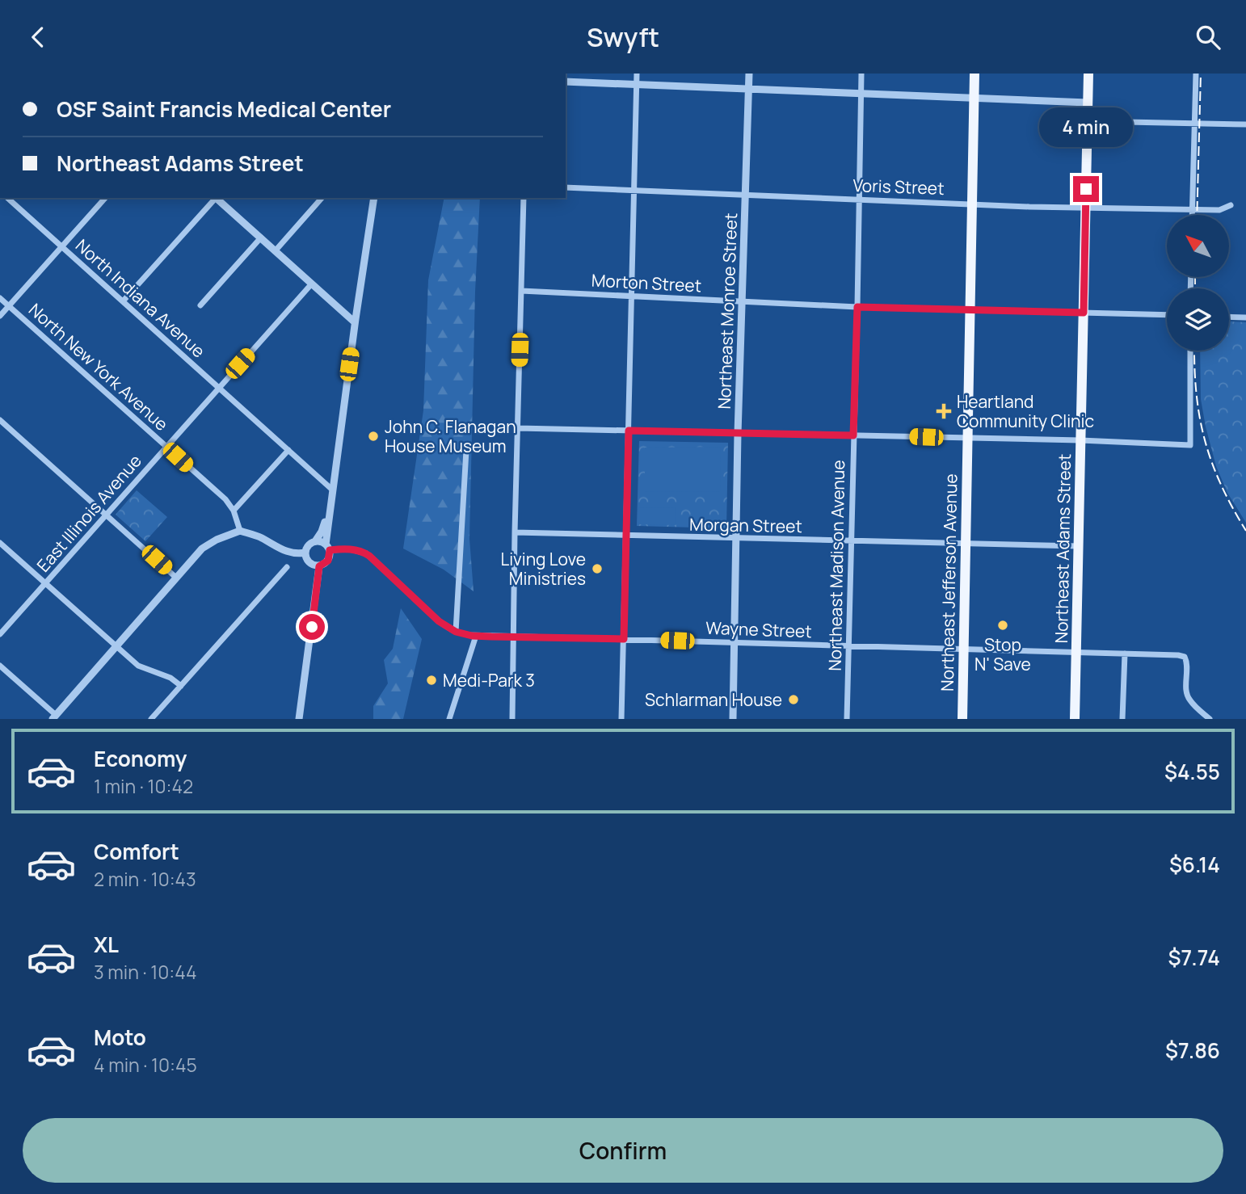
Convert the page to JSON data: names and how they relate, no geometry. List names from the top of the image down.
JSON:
{
  "streets": {
    "main road": ["Northeast Adams Street", "Northeast Jefferson Avenue"],
    "street": [
      "Voris Street",
      "Morton Street",
      "North Indiana Avenue",
      "Northeast Monroe Street",
      "North New York Avenue",
      "East Illinois Avenue",
      "Morgan Street",
      "Northeast Madison Avenue",
      "Wayne Street"
    ]
  },
  "crossings": [
    ["Voris Street", "Northeast Monroe Street"],
    ["Voris Street", "Northeast Adams Street"],
    ["Voris Street", "Northeast Madison Avenue"],
    ["Voris Street", "Northeast Jefferson Avenue"],
    ["Morton Street", "Northeast Monroe Street"],
    ["Morton Street", "Northeast Adams Street"],
    ["Morton Street", "Northeast Madison Avenue"],
    ["Morton Street", "Northeast Jefferson Avenue"],
    ["North Indiana Avenue", "East Illinois Avenue"],
    ["Northeast Monroe Street", "Morgan Street"],
    ["Northeast Monroe Street", "Wayne Street"],
    ["North New York Avenue", "East Illinois Avenue"],
    ["Morgan Street", "Northeast Adams Street"],
    ["Morgan Street", "Northeast Madison Avenue"],
    ["Morgan Street", "Northeast Jefferson Avenue"],
    ["Northeast Adams Street", "Wayne Street"],
    ["Northeast Madison Avenue", "Wayne Street"],
    ["Northeast Jefferson Avenue", "Wayne Street"]
  ],
  "places": {
    "health": ["Heartland Community Clinic"],
    "other": [
      "John C. Flanagan House Museum",
      "Living Love Ministries",
      "Stop N' Save",
      "Medi-Park 3",
      "Schlarman House"
    ]
  },
  "north": "top left",
  "page": {
    "header": "Swyft",
    "banner": ["OSF Saint Francis Medical Center", "Northeast Adams Street"],
    "bubble": "4 min",
    "list": [
      {
        "name": "Economy",
        "note": "1 min · 10:42",
        "value": "$4.55"
      },
      {
        "name": "Comfort",
        "note": "2 min · 10:43",
        "value": "$6.14"
      },
      {
        "name": "XL",
        "note": "3 min · 10:44",
        "value": "$7.74"
      },
      {
        "name": "Moto",
        "note": "4 min · 10:45",
        "value": "$7.86"
      }
    ],
    "buttons": "Confirm"
  }
}
